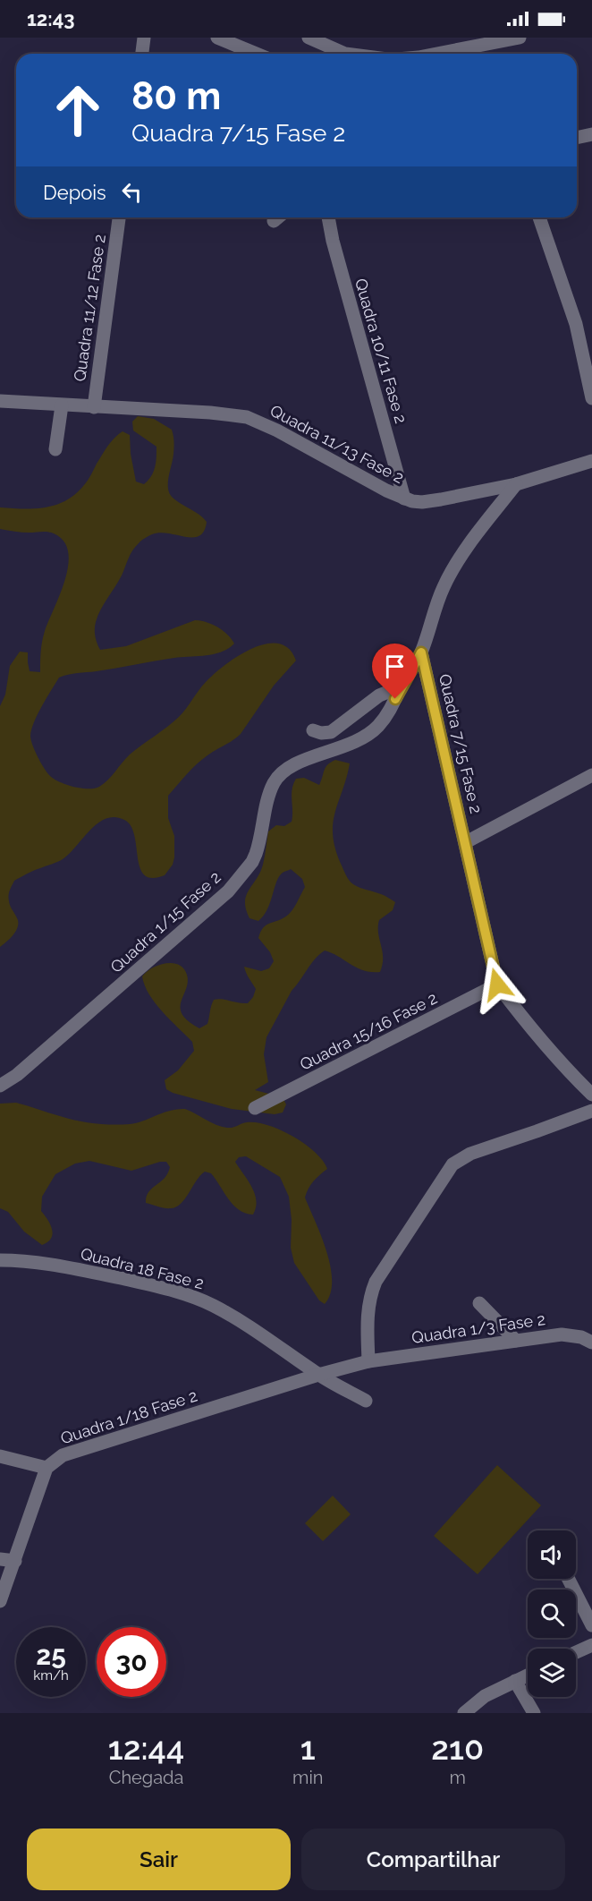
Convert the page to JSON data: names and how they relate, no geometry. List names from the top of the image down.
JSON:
{
  "streets": {
    "street": [
      "Quadra 11/12 Fase 2",
      "Quadra 10/11 Fase 2",
      "Quadra 11/13 Fase 2",
      "Quadra 7/15 Fase 2",
      "Quadra 1/15 Fase 2",
      "Quadra 15/16 Fase 2",
      "Quadra 18 Fase 2",
      "Quadra 1/3 Fase 2",
      "Quadra 1/18 Fase 2"
    ]
  },
  "crossings": [
    ["Quadra 11/12 Fase 2", "Quadra 11/13 Fase 2"],
    ["Quadra 10/11 Fase 2", "Quadra 11/13 Fase 2"],
    ["Quadra 7/15 Fase 2", "Quadra 1/15 Fase 2"],
    ["Quadra 7/15 Fase 2", "Quadra 15/16 Fase 2"],
    ["Quadra 18 Fase 2", "Quadra 1/3 Fase 2"],
    ["Quadra 18 Fase 2", "Quadra 1/18 Fase 2"],
    ["Quadra 1/3 Fase 2", "Quadra 1/18 Fase 2"]
  ],
  "page": {
    "status": "12:43",
    "turn": ["80 m", "Quadra 7/15 Fase 2"],
    "then": "Depois",
    "speed": "25 km/h",
    "limit": "30",
    "eta": [
      "12:44",
      "Chegada",
      "1",
      "min",
      "210",
      "m"
    ],
    "buttons": ["Sair", "Compartilhar"]
  }
}
